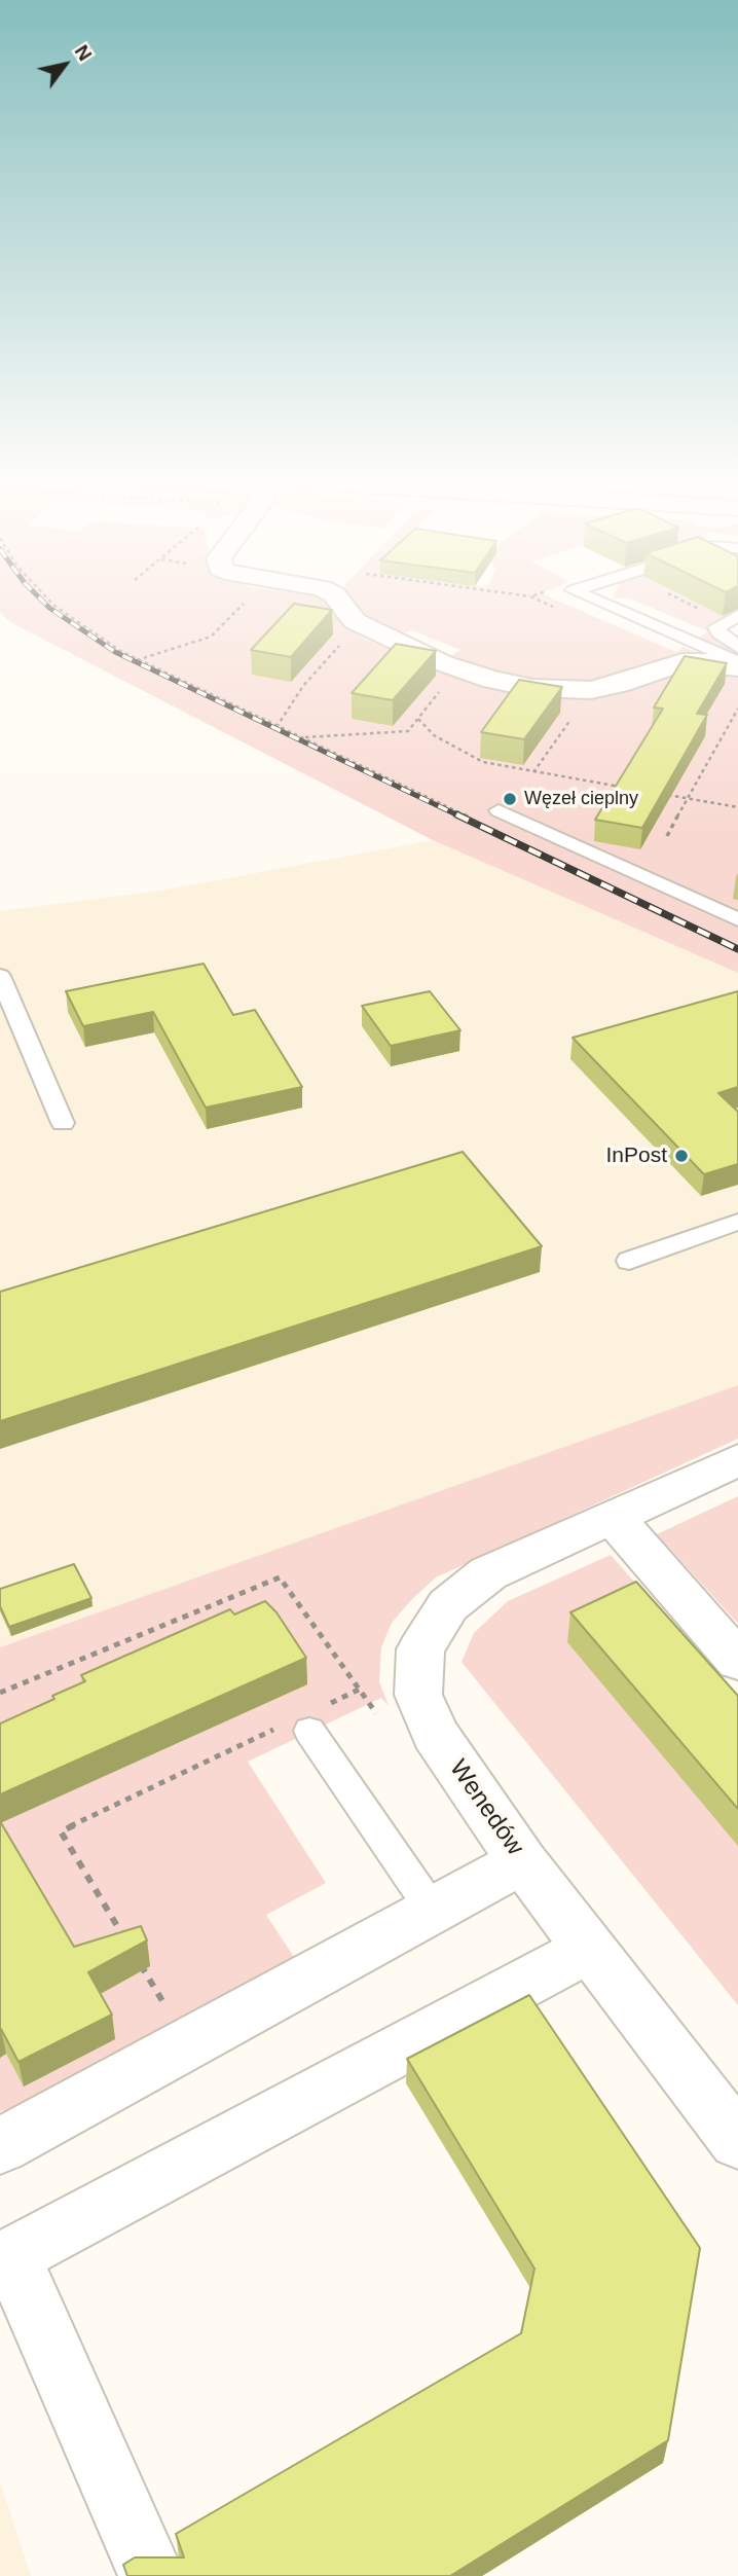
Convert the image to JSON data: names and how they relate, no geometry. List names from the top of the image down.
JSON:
{
  "streets": {
    "street": ["Wenedów"]
  },
  "places": ["Węzeł cieplny", "InPost"],
  "north": "top right"
}
